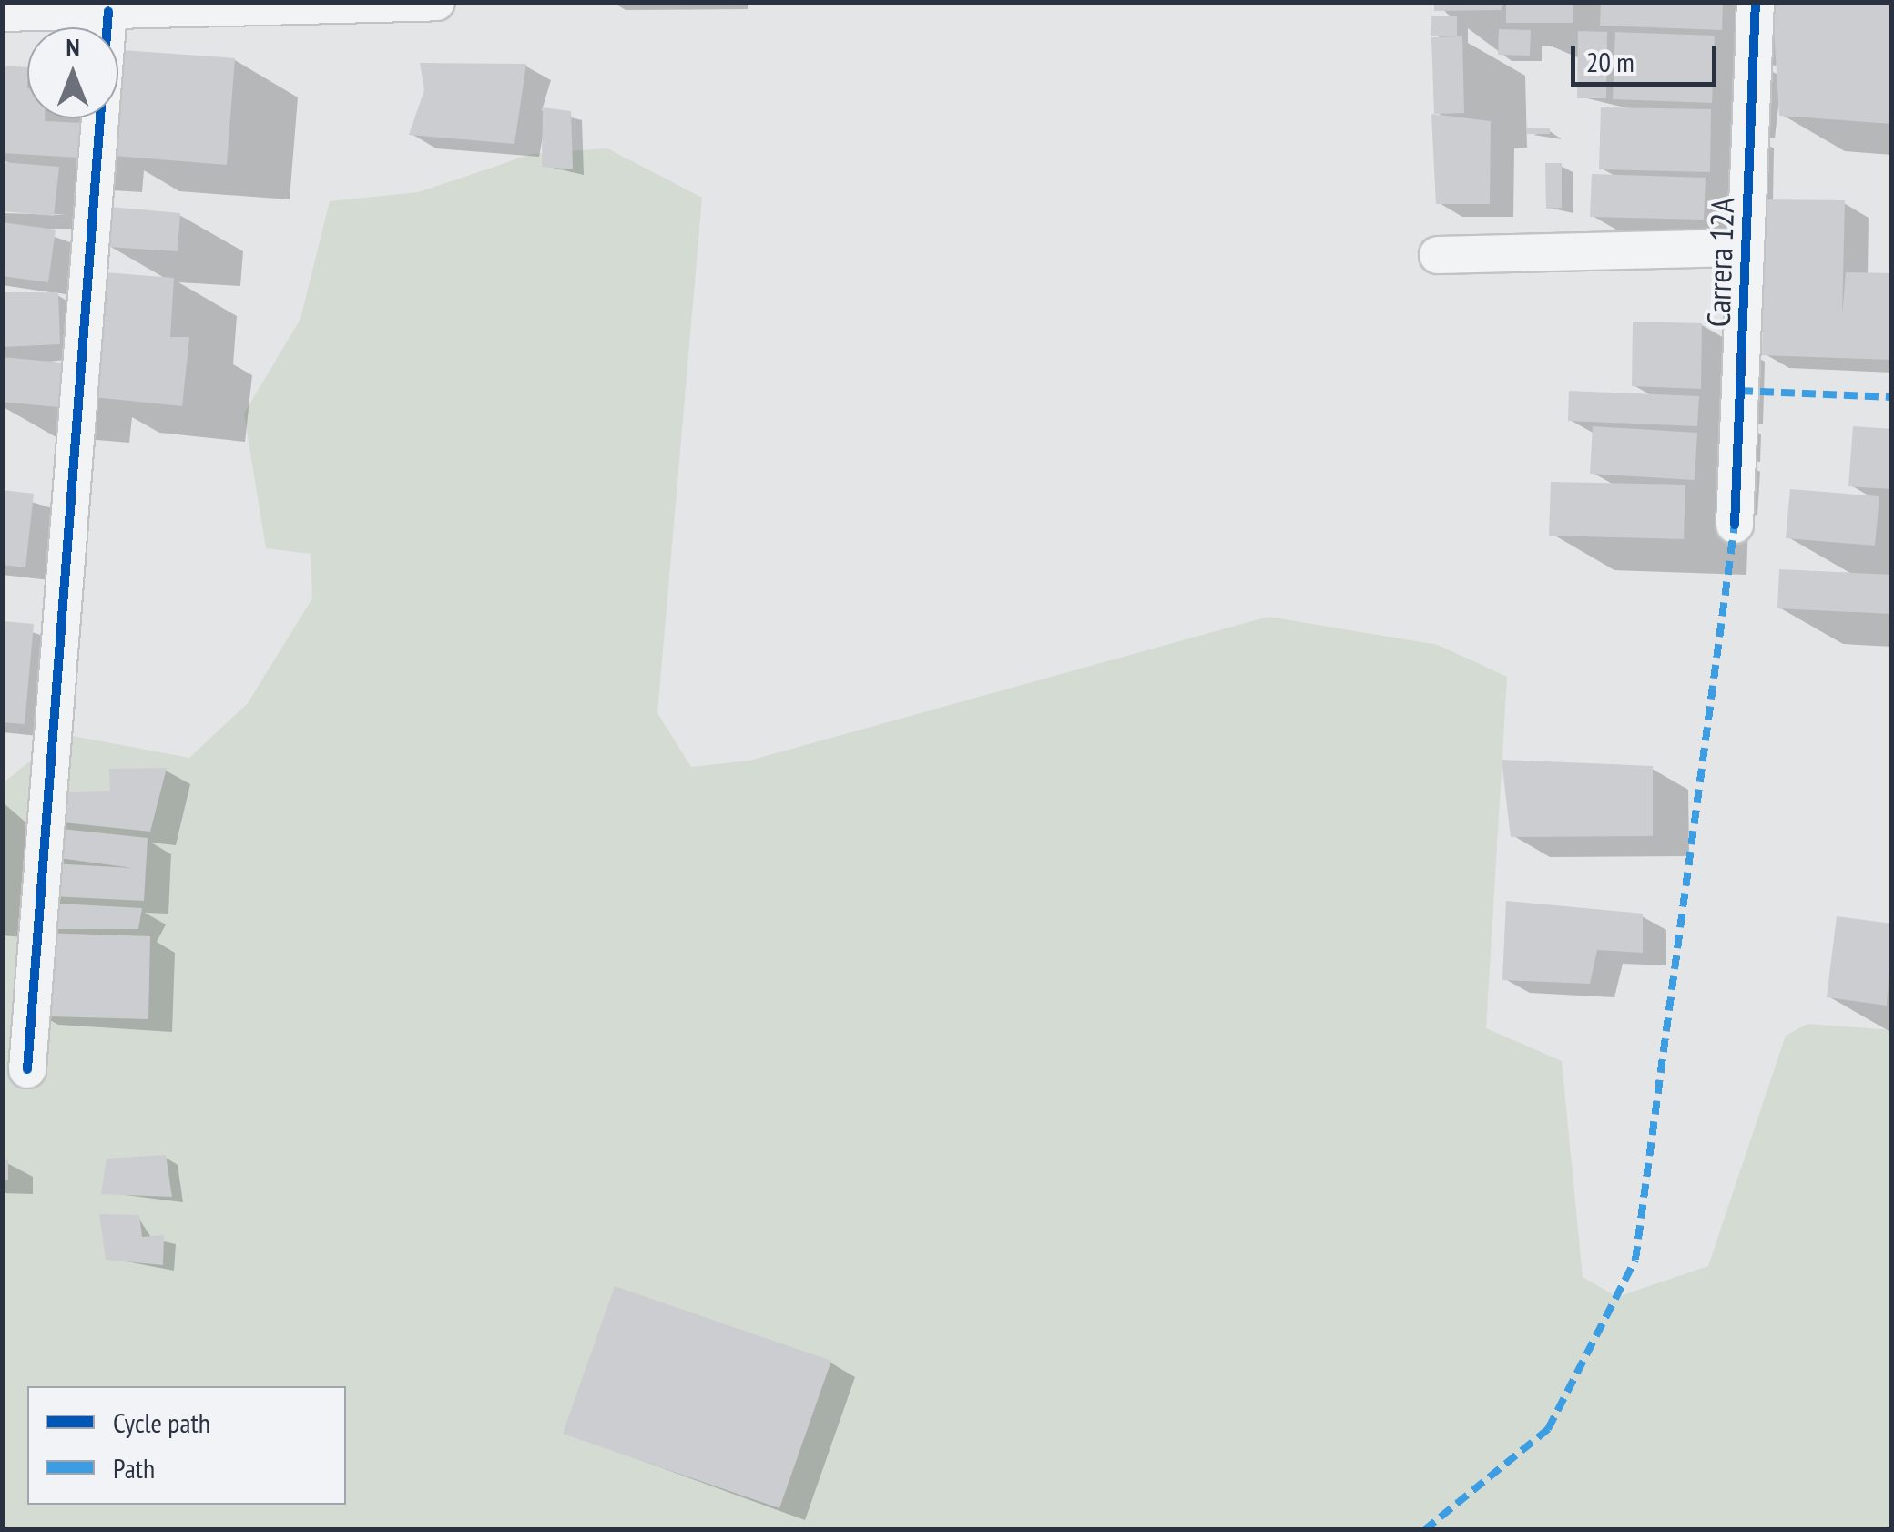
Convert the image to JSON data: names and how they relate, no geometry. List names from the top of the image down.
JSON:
{
  "streets": {
    "street": ["Carrera 12A"]
  },
  "legend": ["Cycle path", "Path"],
  "scale_bar": "20 m",
  "north": "top"
}
